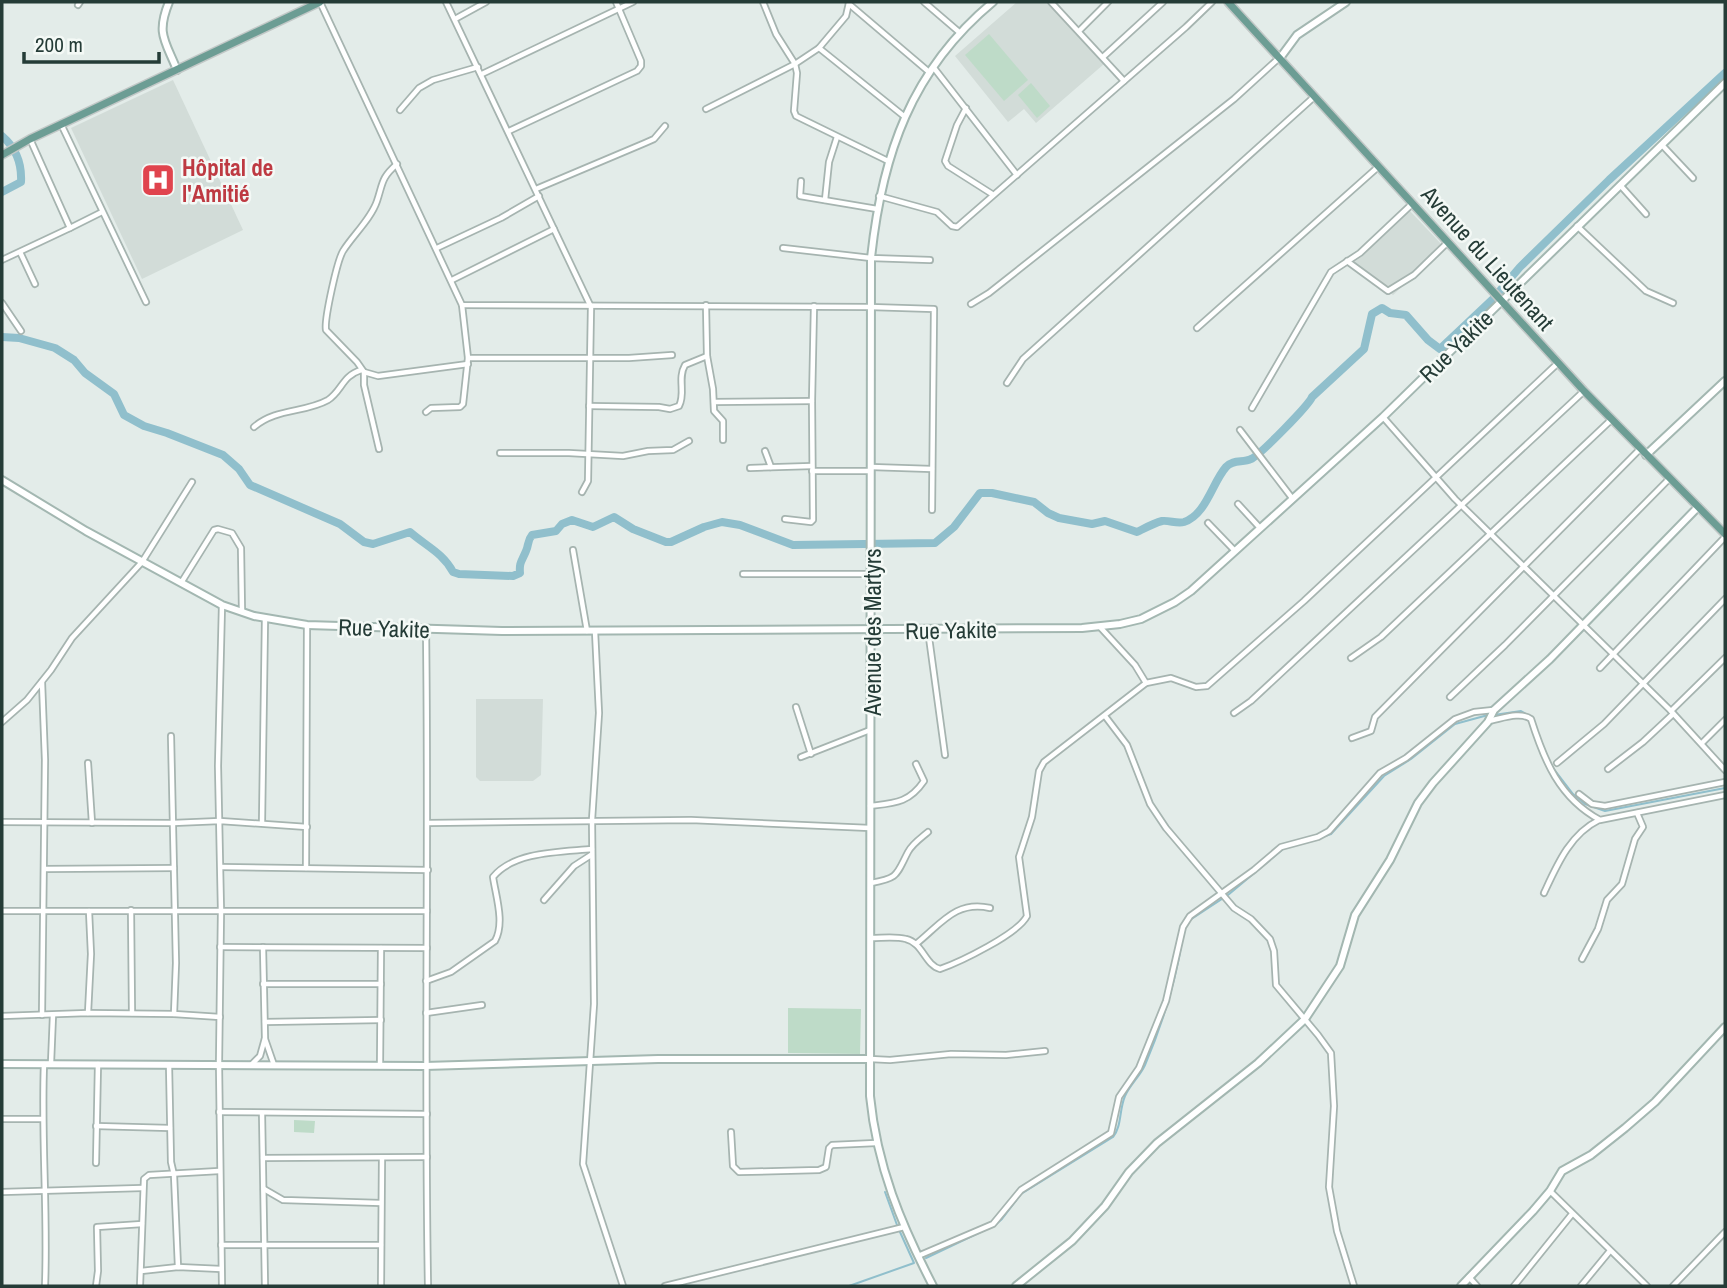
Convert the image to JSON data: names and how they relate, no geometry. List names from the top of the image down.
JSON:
{
  "streets": {
    "main road": ["Avenue du Lieutenant", "Rue Yakite", "Avenue des Martyrs"]
  },
  "crossings": [
    ["Avenue du Lieutenant", "Rue Yakite"],
    ["Rue Yakite", "Avenue des Martyrs"]
  ],
  "places": {
    "hospital": ["Hôpital de l'Amitié"]
  },
  "scale_bar": "200 m"
}
